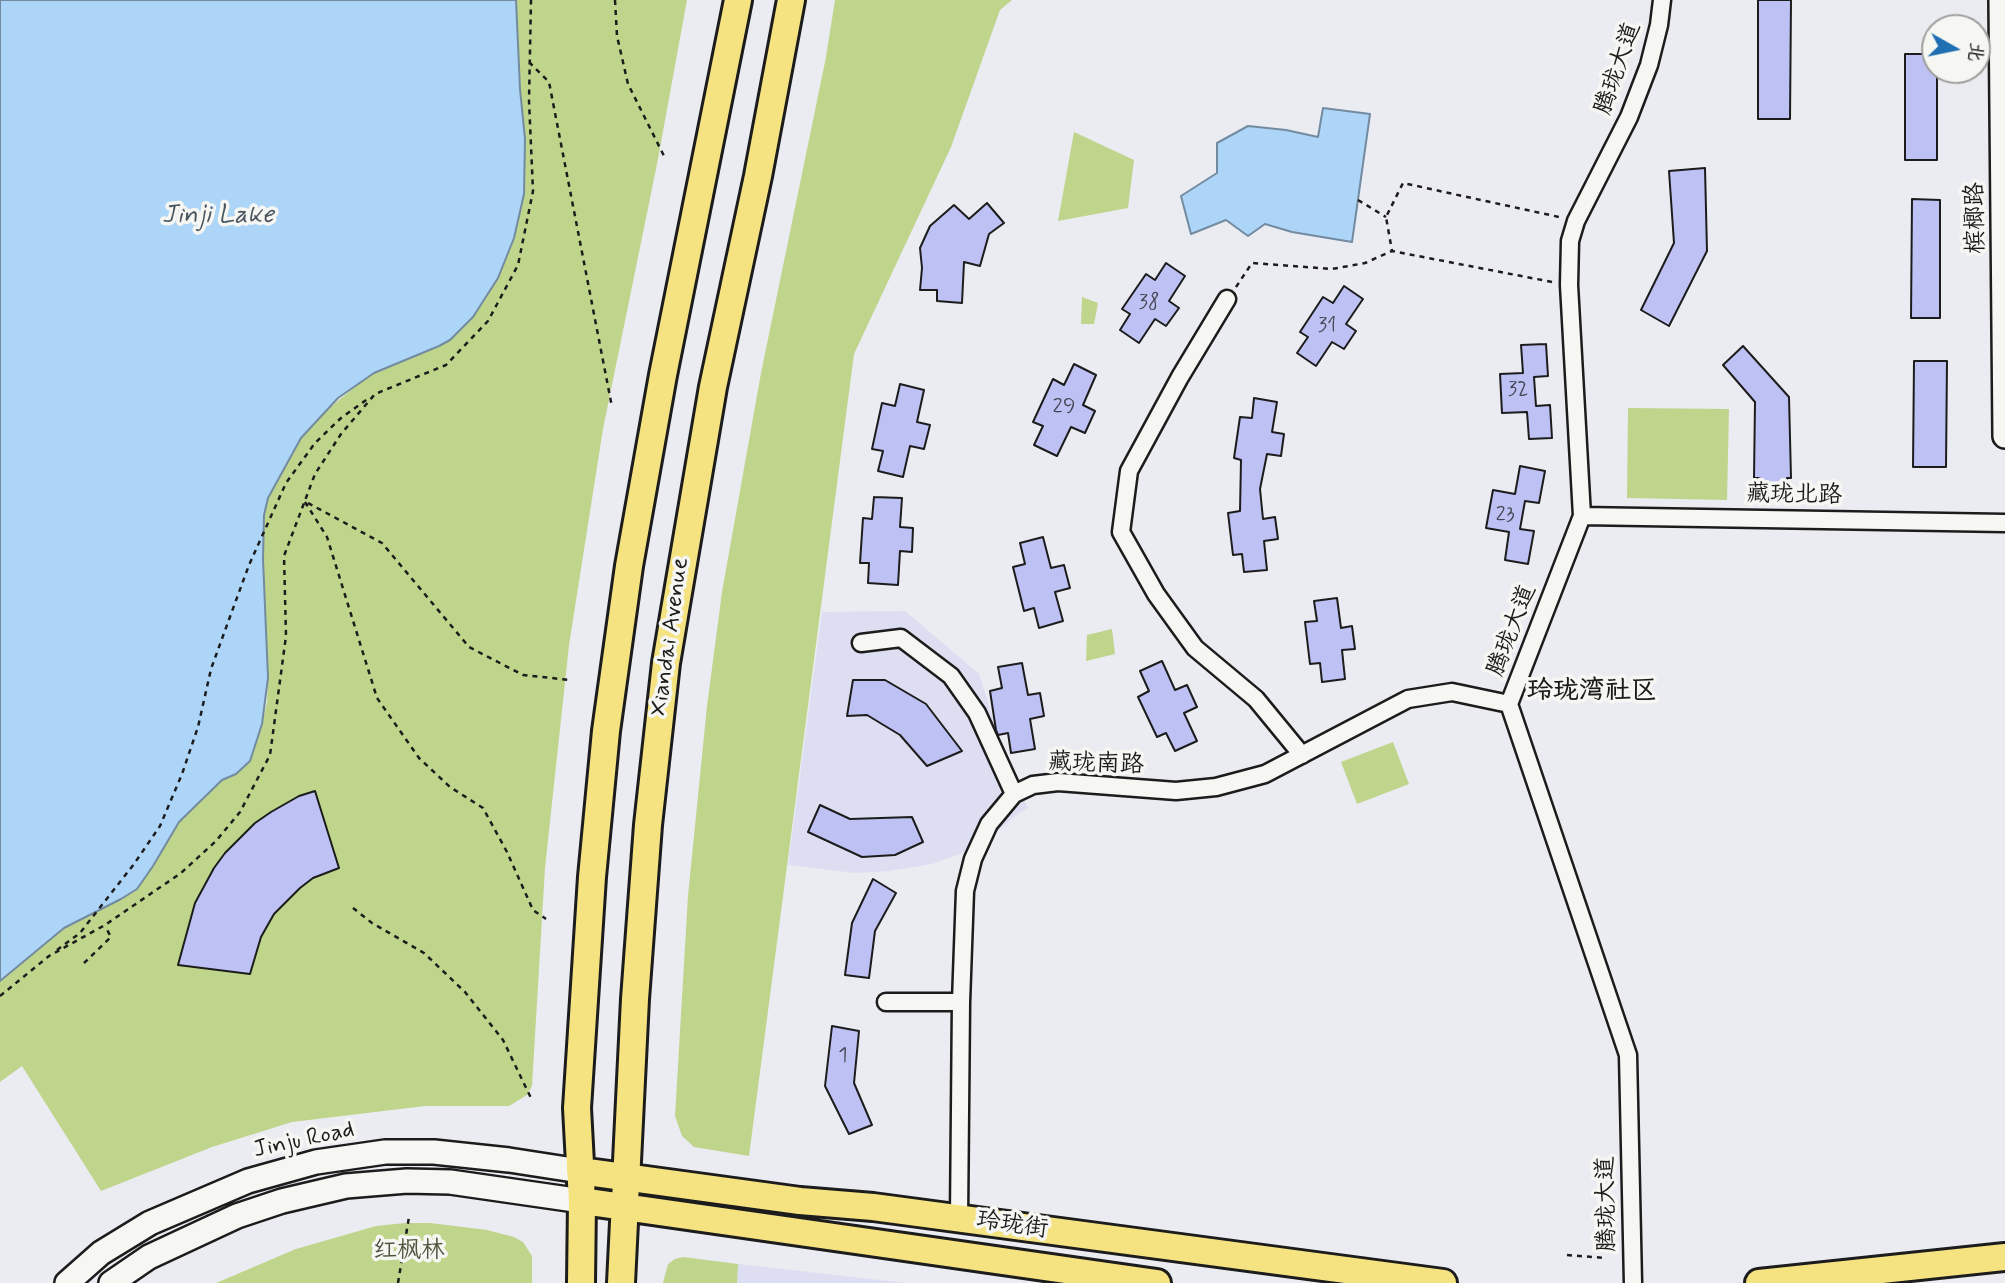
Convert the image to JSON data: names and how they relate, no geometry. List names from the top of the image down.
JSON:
{
  "streets": {
    "main road": [
      "槟榔路",
      "Xiandai Avenue",
      "Jinju Road",
      "玲珑街"
    ],
    "street": ["腾珑大道", "藏珑北路", "藏珑南路"]
  },
  "crossings": [
    ["腾珑大道", "藏珑北路"],
    ["腾珑大道", "藏珑南路"],
    ["Xiandai Avenue", "Jinju Road"],
    ["Xiandai Avenue", "玲珑街"],
    ["Jinju Road", "玲珑街"]
  ],
  "districts": ["玲珑湾社区"],
  "water": ["Jinji Lake"],
  "parks": ["红枫林"],
  "house_numbers": [
    "38",
    "31",
    "32",
    "29",
    "23",
    "1"
  ],
  "north": "right"
}
